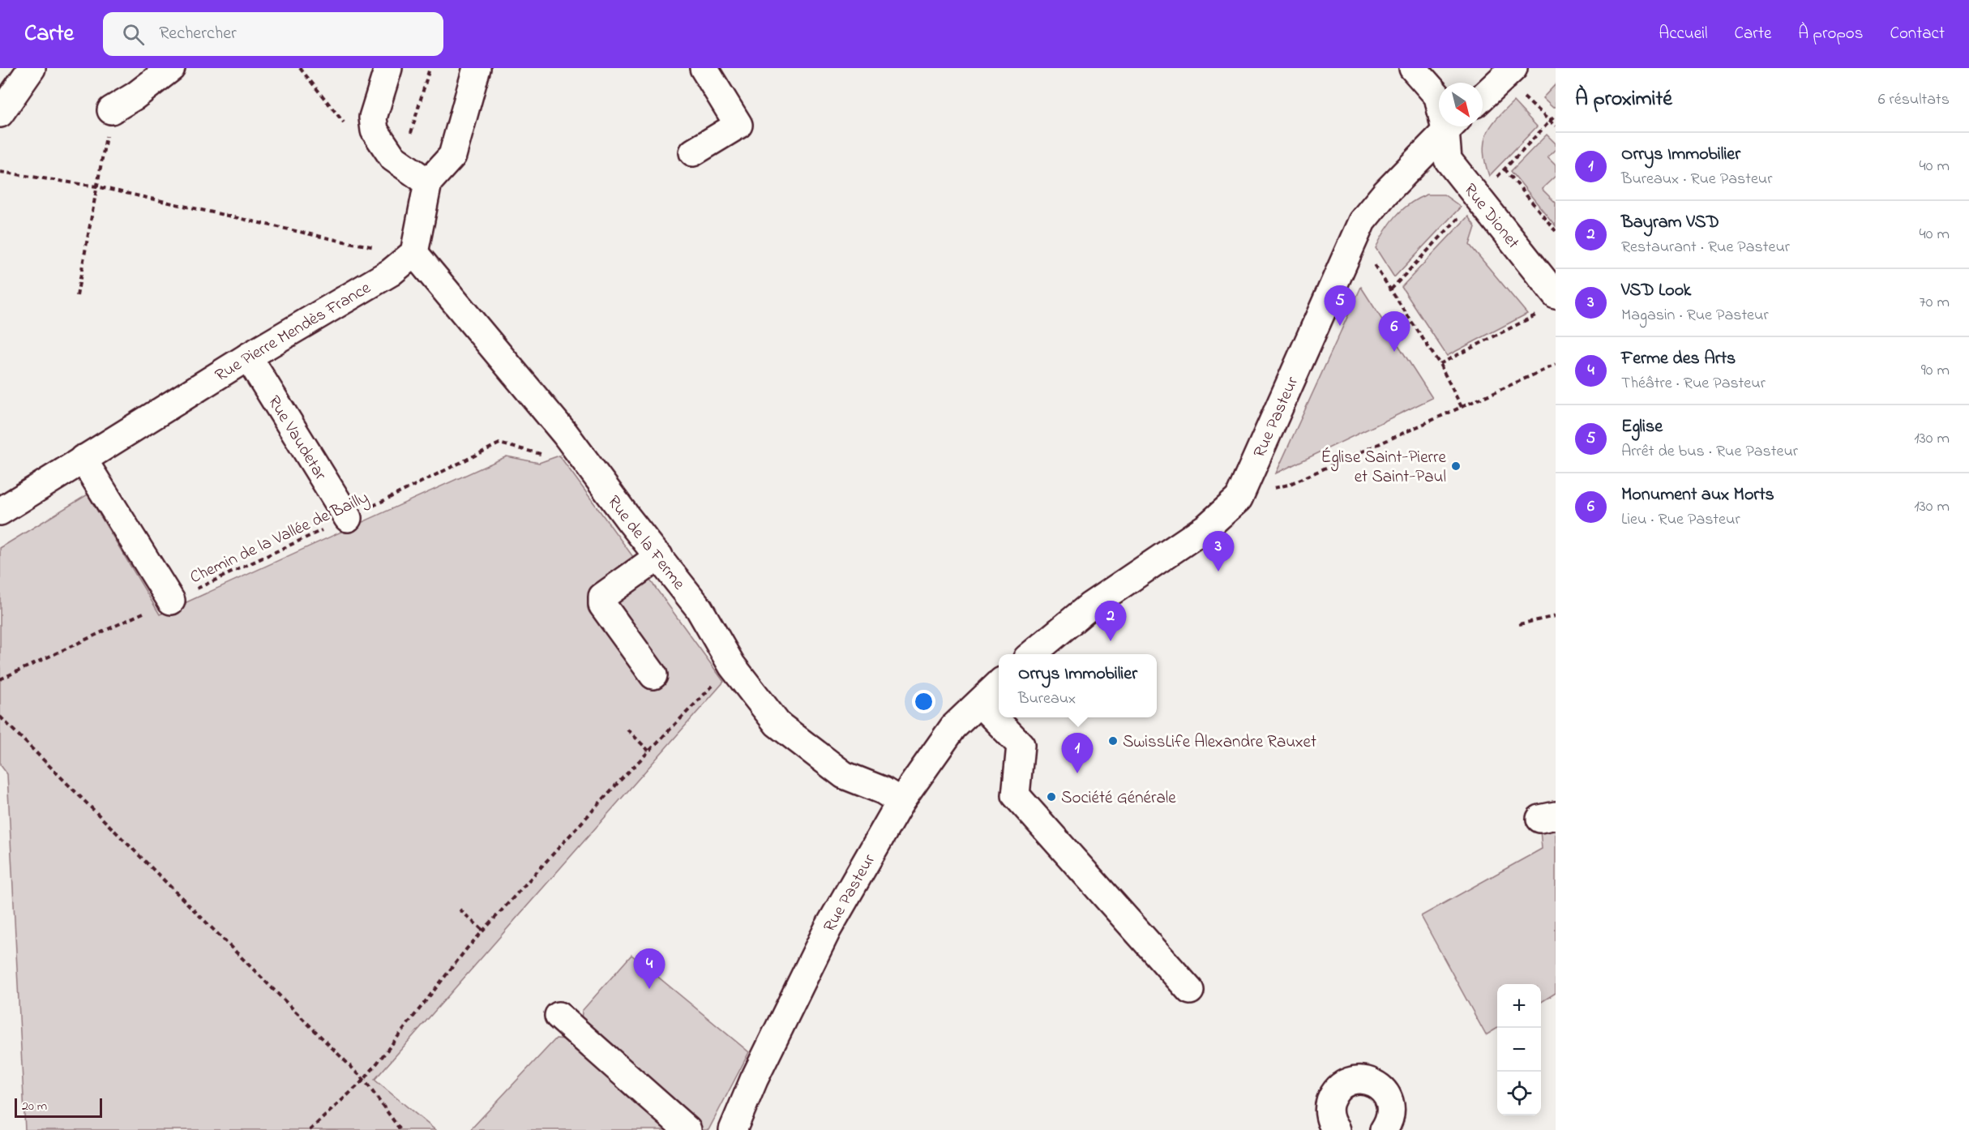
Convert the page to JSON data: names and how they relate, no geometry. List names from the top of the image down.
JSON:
{
  "streets": {
    "street": [
      "Rue Dionet",
      "Rue Pierre Mendès France",
      "Rue Pasteur",
      "Rue Vaudetar",
      "Rue de la Ferme"
    ],
    "path": ["Chemin de la Vallée de Bailly"]
  },
  "crossings": [
    ["Rue Pierre Mendès France", "Rue Vaudetar"],
    ["Rue Pierre Mendès France", "Rue de la Ferme"],
    ["Rue Pasteur", "Rue de la Ferme"],
    ["Rue Vaudetar", "Chemin de la Vallée de Bailly"],
    ["Chemin de la Vallée de Bailly", "Rue de la Ferme"]
  ],
  "places": ["Église Saint-Pierre et Saint-Paul", "SwissLife Alexandre Rauxet", "Société Générale"],
  "scale_bar": "20 m",
  "north": "bottom right",
  "page": {
    "header": "Carte",
    "search": "Rechercher",
    "nav": [
      "Accueil",
      "Carte",
      "À propos",
      "Contact"
    ],
    "heading": ["À proximité", "6 résultats"],
    "list": [
      {
        "mark": "1",
        "name": "Orrys Immobilier",
        "note": "Bureaux · Rue Pasteur",
        "value": "40 m"
      },
      {
        "mark": "2",
        "name": "Bayram VSD",
        "note": "Restaurant · Rue Pasteur",
        "value": "40 m"
      },
      {
        "mark": "3",
        "name": "VSD Look",
        "note": "Magasin · Rue Pasteur",
        "value": "70 m"
      },
      {
        "mark": "4",
        "name": "Ferme des Arts",
        "note": "Théâtre · Rue Pasteur",
        "value": "90 m"
      },
      {
        "mark": "5",
        "name": "Eglise",
        "note": "Arrêt de bus · Rue Pasteur",
        "value": "130 m"
      },
      {
        "mark": "6",
        "name": "Monument aux Morts",
        "note": "Lieu · Rue Pasteur",
        "value": "130 m"
      }
    ],
    "pins": [
      "5",
      "6",
      "3",
      "2",
      "1",
      "4"
    ],
    "popup": ["Orrys Immobilier", "Bureaux"],
    "map_buttons": ["+", "−"],
    "scale": "20 m"
  }
}
